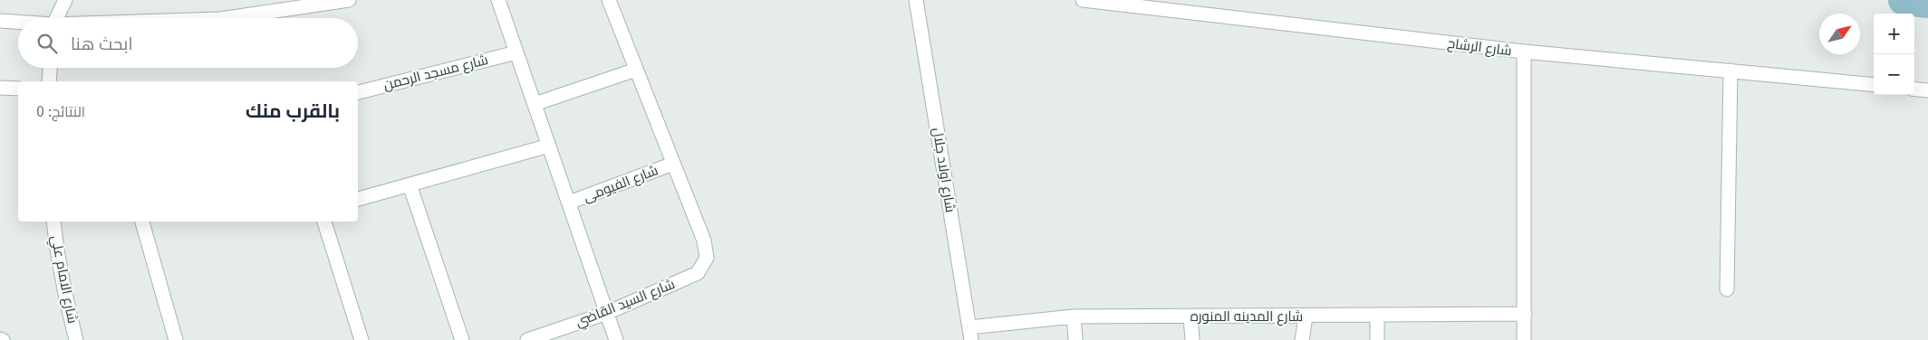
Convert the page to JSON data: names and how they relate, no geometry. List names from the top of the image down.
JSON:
{
  "streets": {
    "street": [
      "شارع الرشاح",
      "شارع مسجد الرحمن",
      "شارع اولاد جلال",
      "شارع الفيومى",
      "شارع الامام علي",
      "شارع السيد القاضي",
      "شارع المدينه المنوره"
    ]
  },
  "crossings": [
    ["شارع اولاد جلال", "شارع المدينه المنوره"],
    ["شارع الفيومى", "شارع السيد القاضي"]
  ],
  "north": "top right",
  "page": {
    "map_buttons": ["+", "−"],
    "search": "ابحث هنا",
    "heading": ["بالقرب منك", "النتائج: 0"]
  }
}
